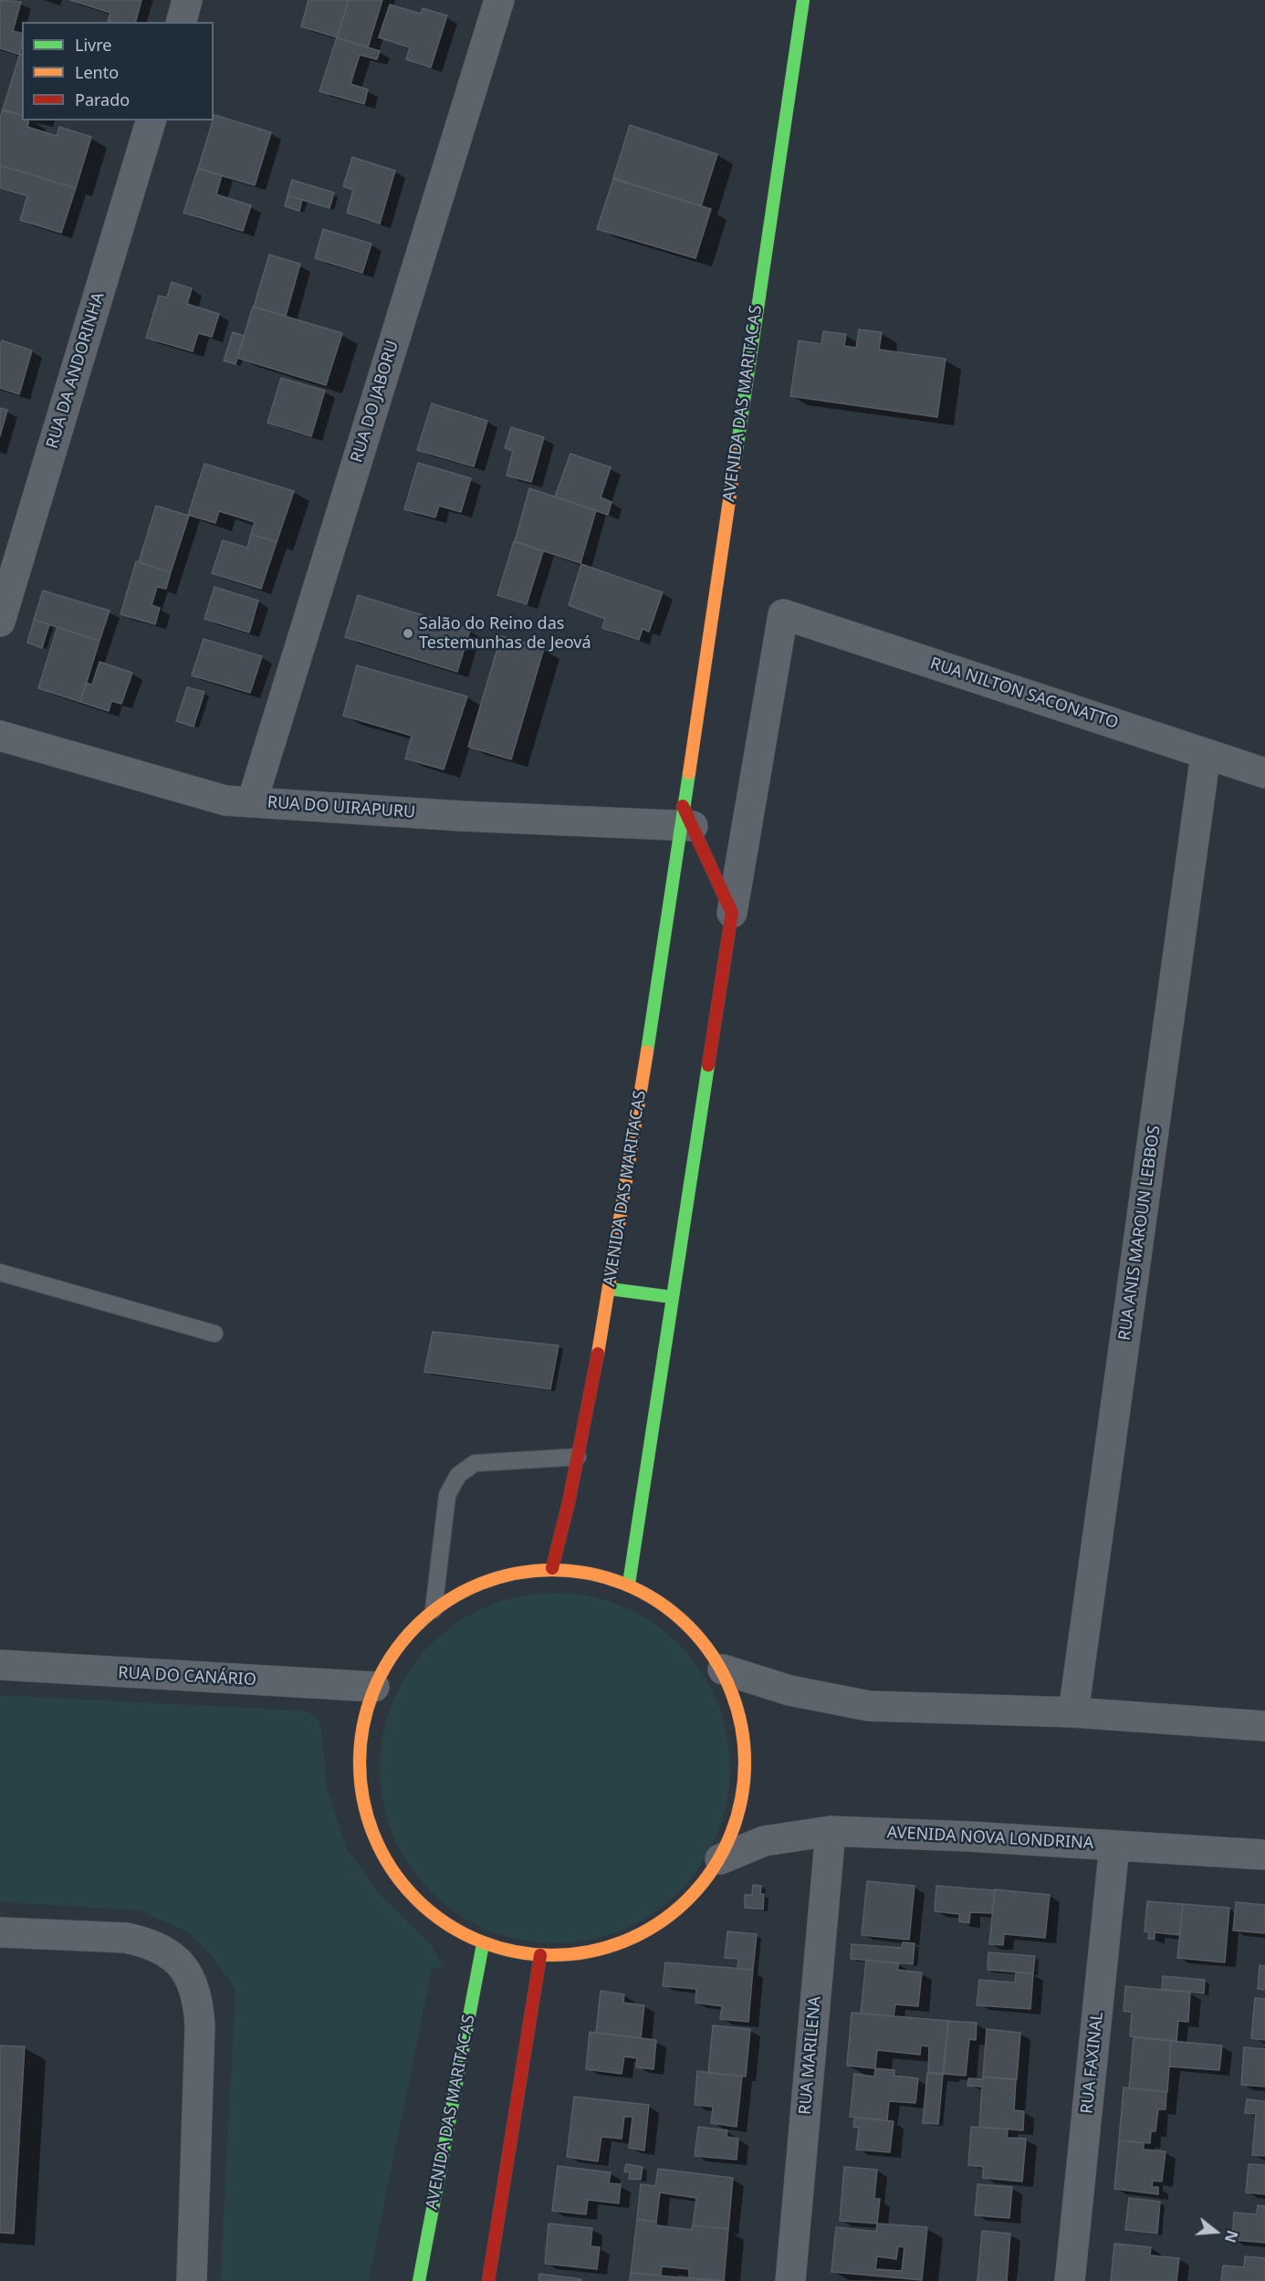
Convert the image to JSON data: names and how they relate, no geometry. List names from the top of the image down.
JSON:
{
  "streets": {
    "street": [
      "RUA DA ANDORINHA",
      "RUA DO JABORU",
      "AVENIDA DAS MARITACAS",
      "RUA NILTON SACONATTO",
      "RUA DO UIRAPURU",
      "RUA ANIS MAROUN LEBBOS",
      "RUA DO CANÁRIO",
      "AVENIDA NOVA LONDRINA",
      "RUA MARILENA",
      "RUA FAXINAL"
    ]
  },
  "crossings": [
    ["RUA DO JABORU", "RUA DO UIRAPURU"],
    ["AVENIDA DAS MARITACAS", "RUA DO UIRAPURU"],
    ["RUA NILTON SACONATTO", "RUA ANIS MAROUN LEBBOS"],
    ["AVENIDA NOVA LONDRINA", "RUA MARILENA"],
    ["AVENIDA NOVA LONDRINA", "RUA FAXINAL"]
  ],
  "places": ["Salão do Reino das Testemunhas de Jeová"],
  "legend": ["Livre", "Lento", "Parado"],
  "north": "right"
}
